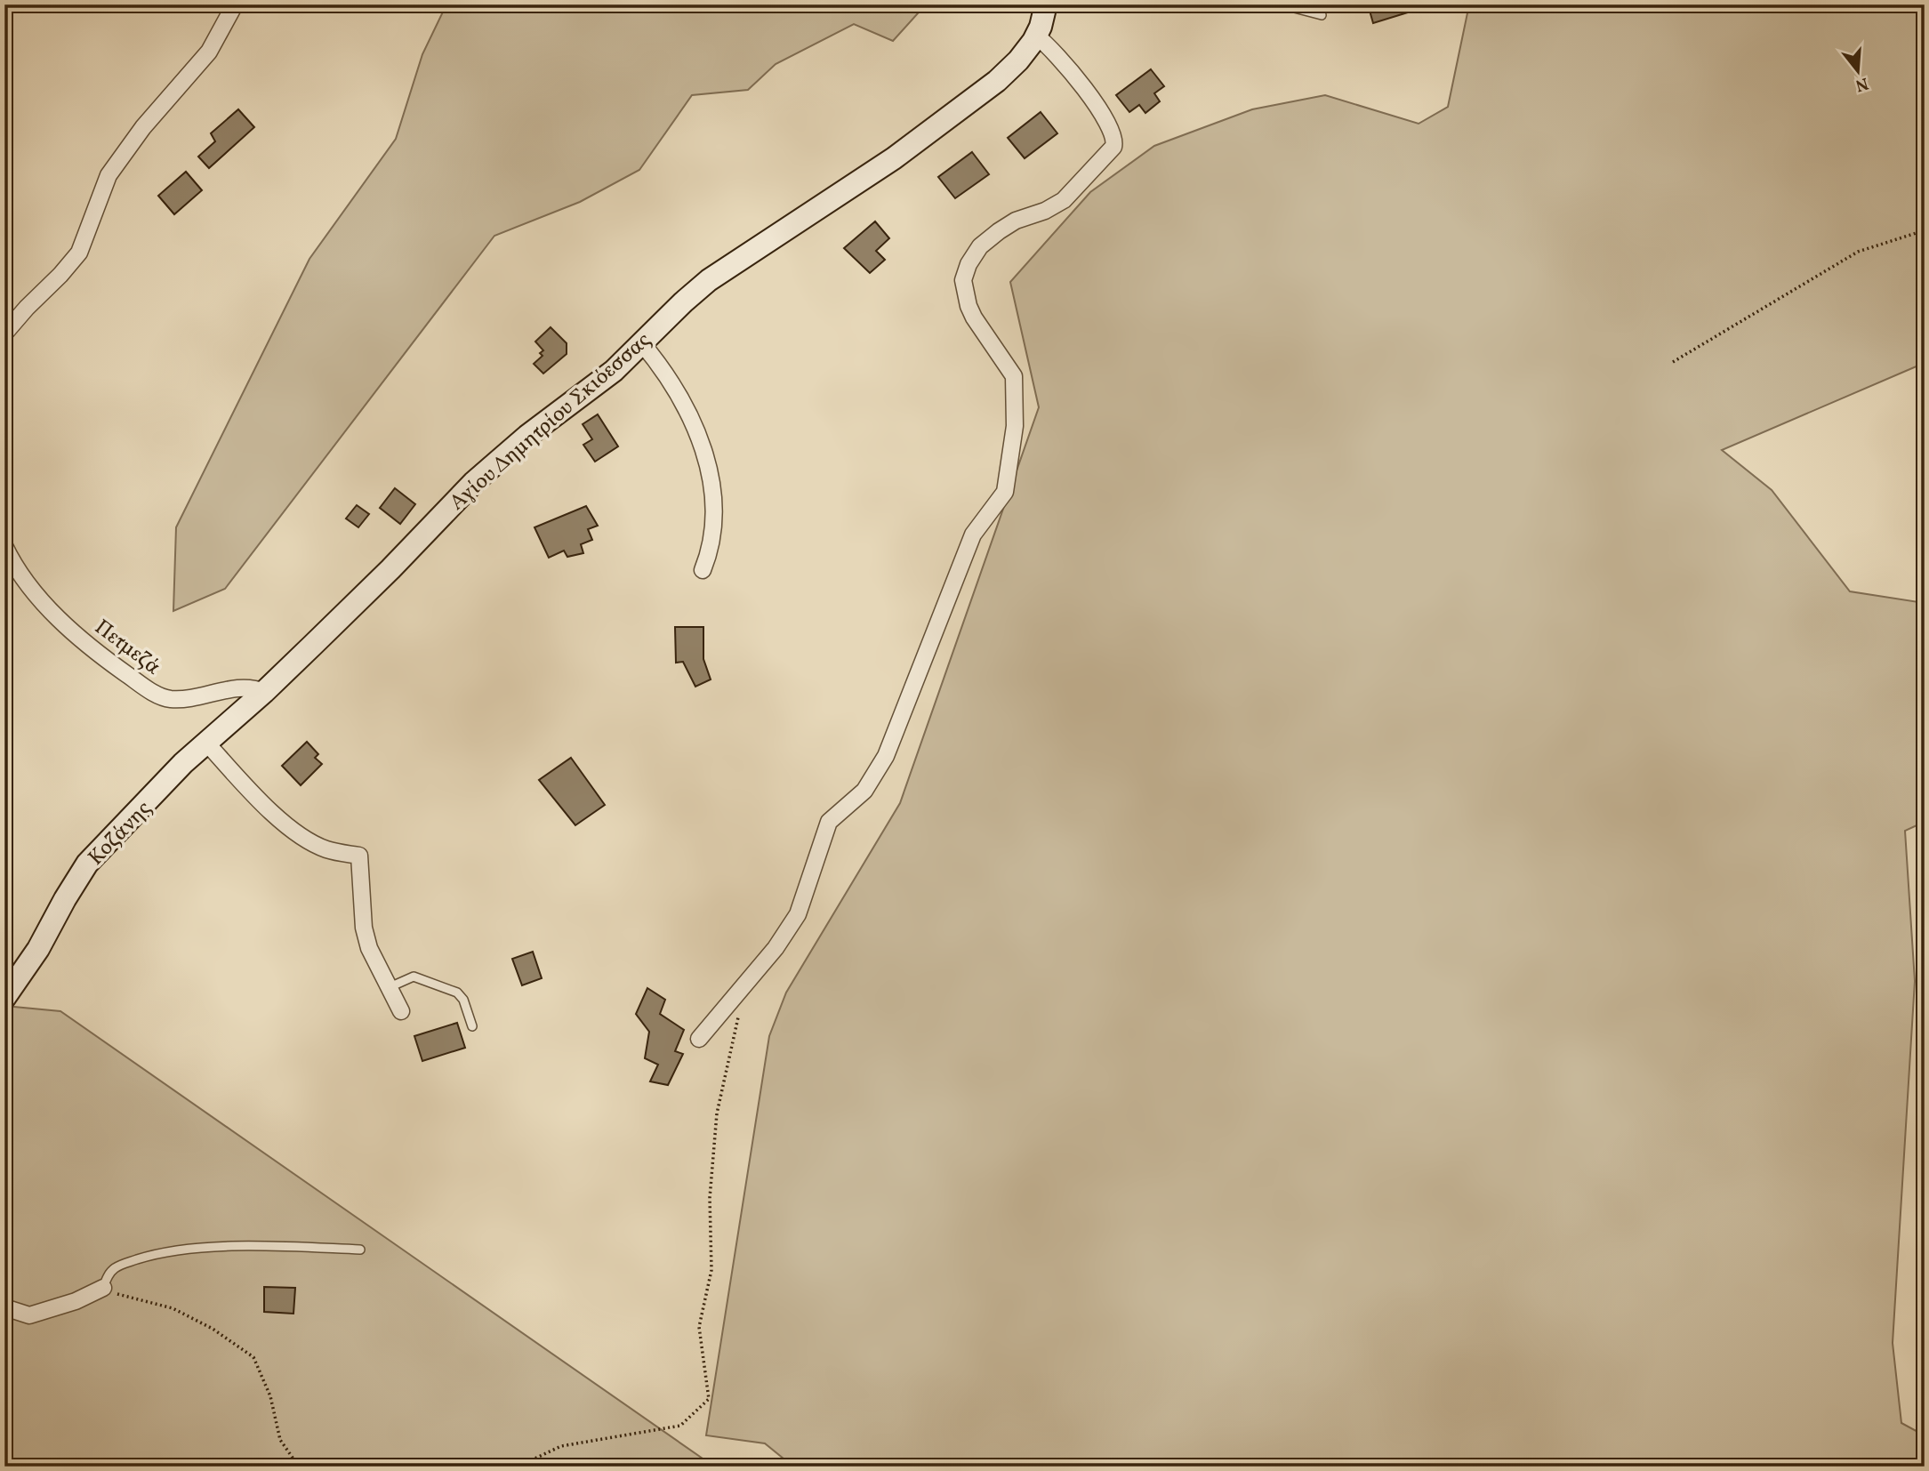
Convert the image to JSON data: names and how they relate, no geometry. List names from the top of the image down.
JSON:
{
  "streets": {
    "street": ["Αγίου Δημητρίου Σκιόεσσας", "Πετμεζά", "Κοζάνης"]
  },
  "crossings": [
    ["Αγίου Δημητρίου Σκιόεσσας", "Πετμεζά"],
    ["Αγίου Δημητρίου Σκιόεσσας", "Κοζάνης"],
    ["Πετμεζά", "Κοζάνης"]
  ],
  "north": "bottom"
}
